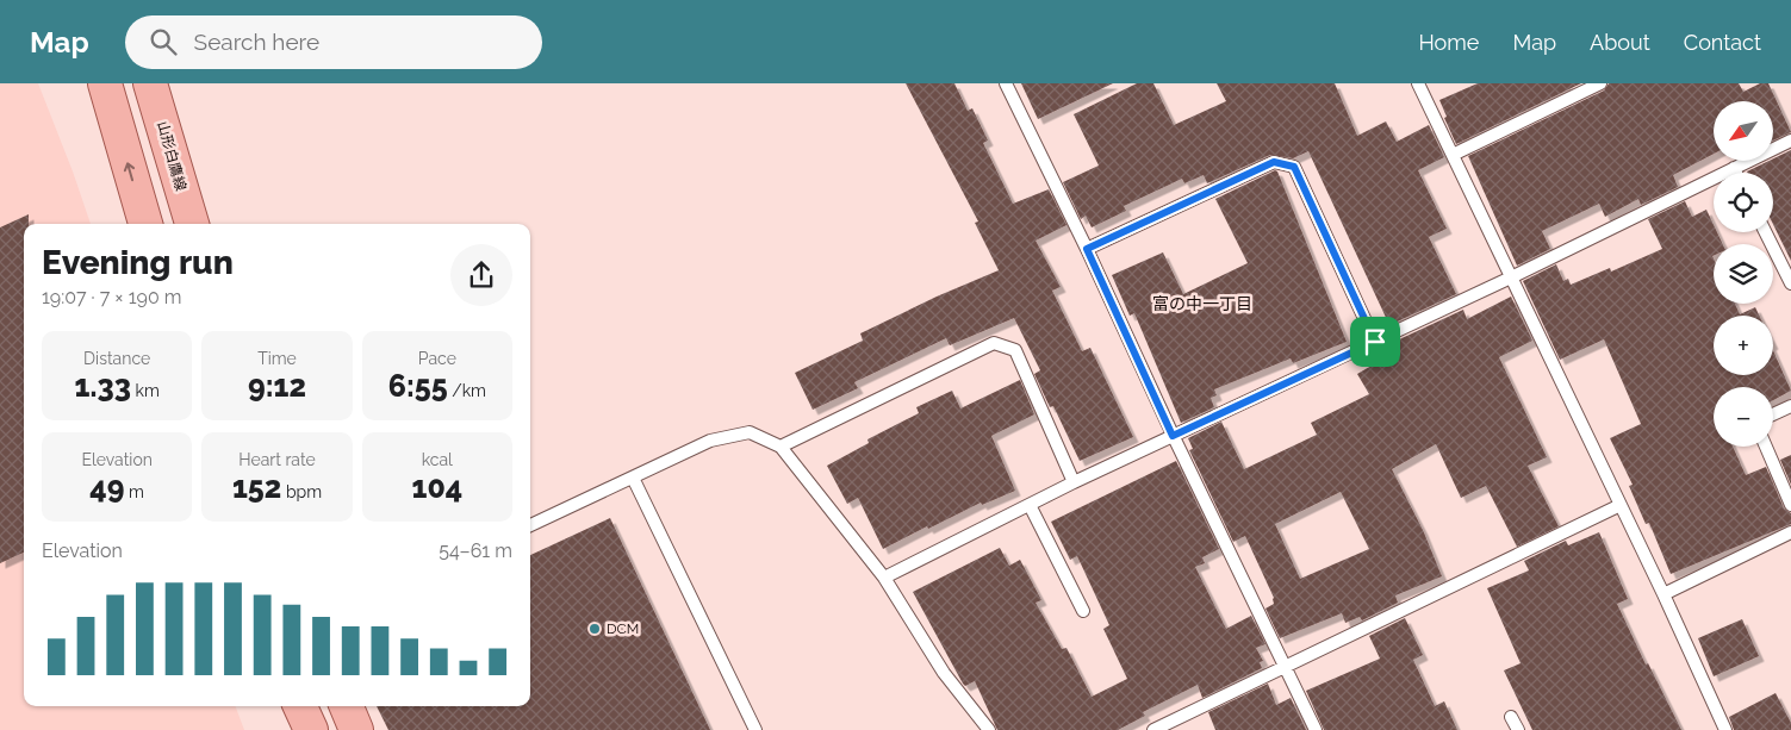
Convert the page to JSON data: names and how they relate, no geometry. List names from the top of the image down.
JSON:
{
  "streets": {
    "main road": ["山形白鷹線"]
  },
  "districts": ["富の中一丁目"],
  "places": ["DCM"],
  "north": "bottom left",
  "page": {
    "header": "Map",
    "search": "Search here",
    "nav": [
      "Home",
      "Map",
      "About",
      "Contact"
    ],
    "map_buttons": ["+", "−"],
    "heading": ["Evening run", "19:07 · 7 × 190 m"],
    "stats": [
      ["Distance", "1.33 km"],
      ["Time", "9:12"],
      ["Pace", "6:55 /km"],
      ["Elevation", "49 m"],
      ["Heart rate", "152 bpm"],
      ["kcal", "104"]
    ],
    "chart": ["Elevation", "54–61 m"]
  }
}
